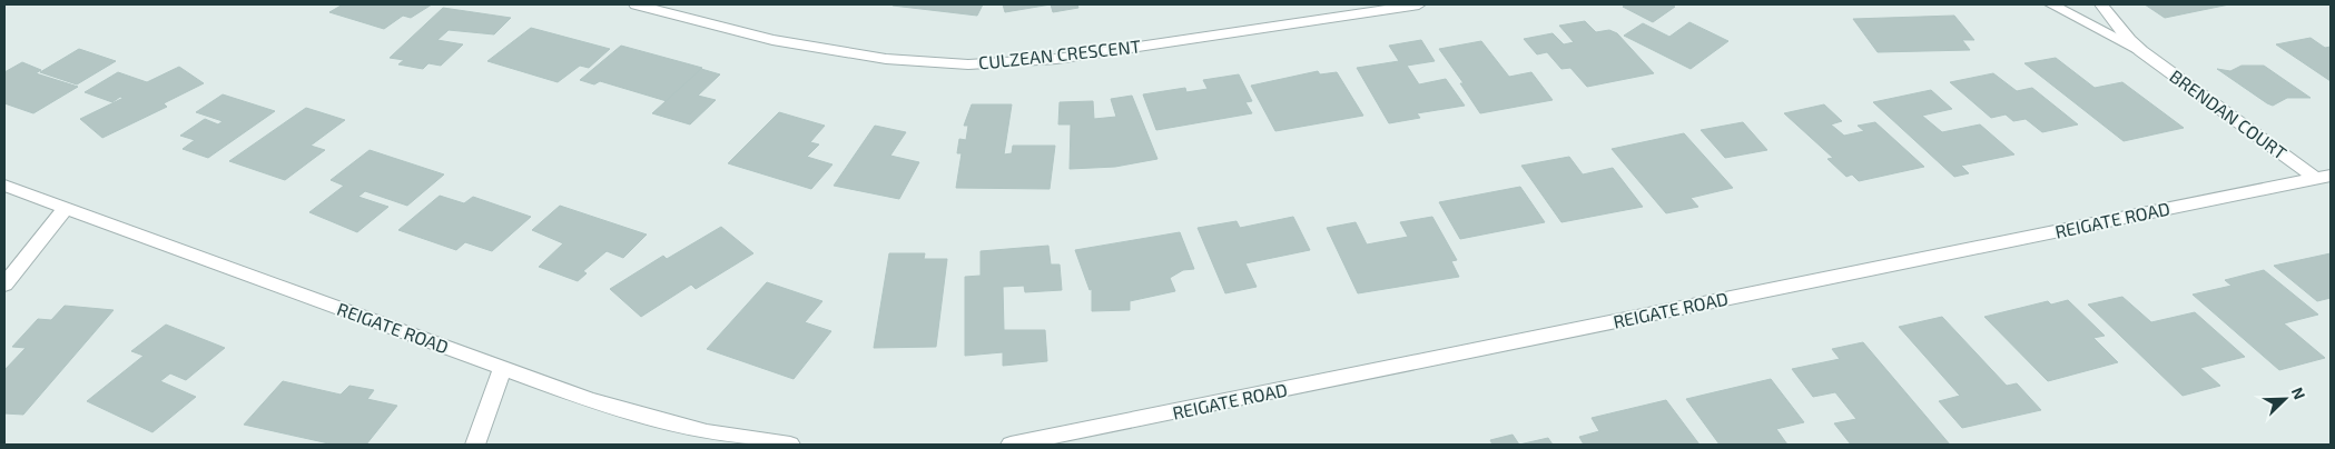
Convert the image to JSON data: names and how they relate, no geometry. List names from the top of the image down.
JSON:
{
  "streets": {
    "street": ["CULZEAN CRESCENT", "BRENDAN COURT", "REIGATE ROAD"]
  },
  "crossings": [
    ["BRENDAN COURT", "REIGATE ROAD"]
  ],
  "north": "top right"
}
